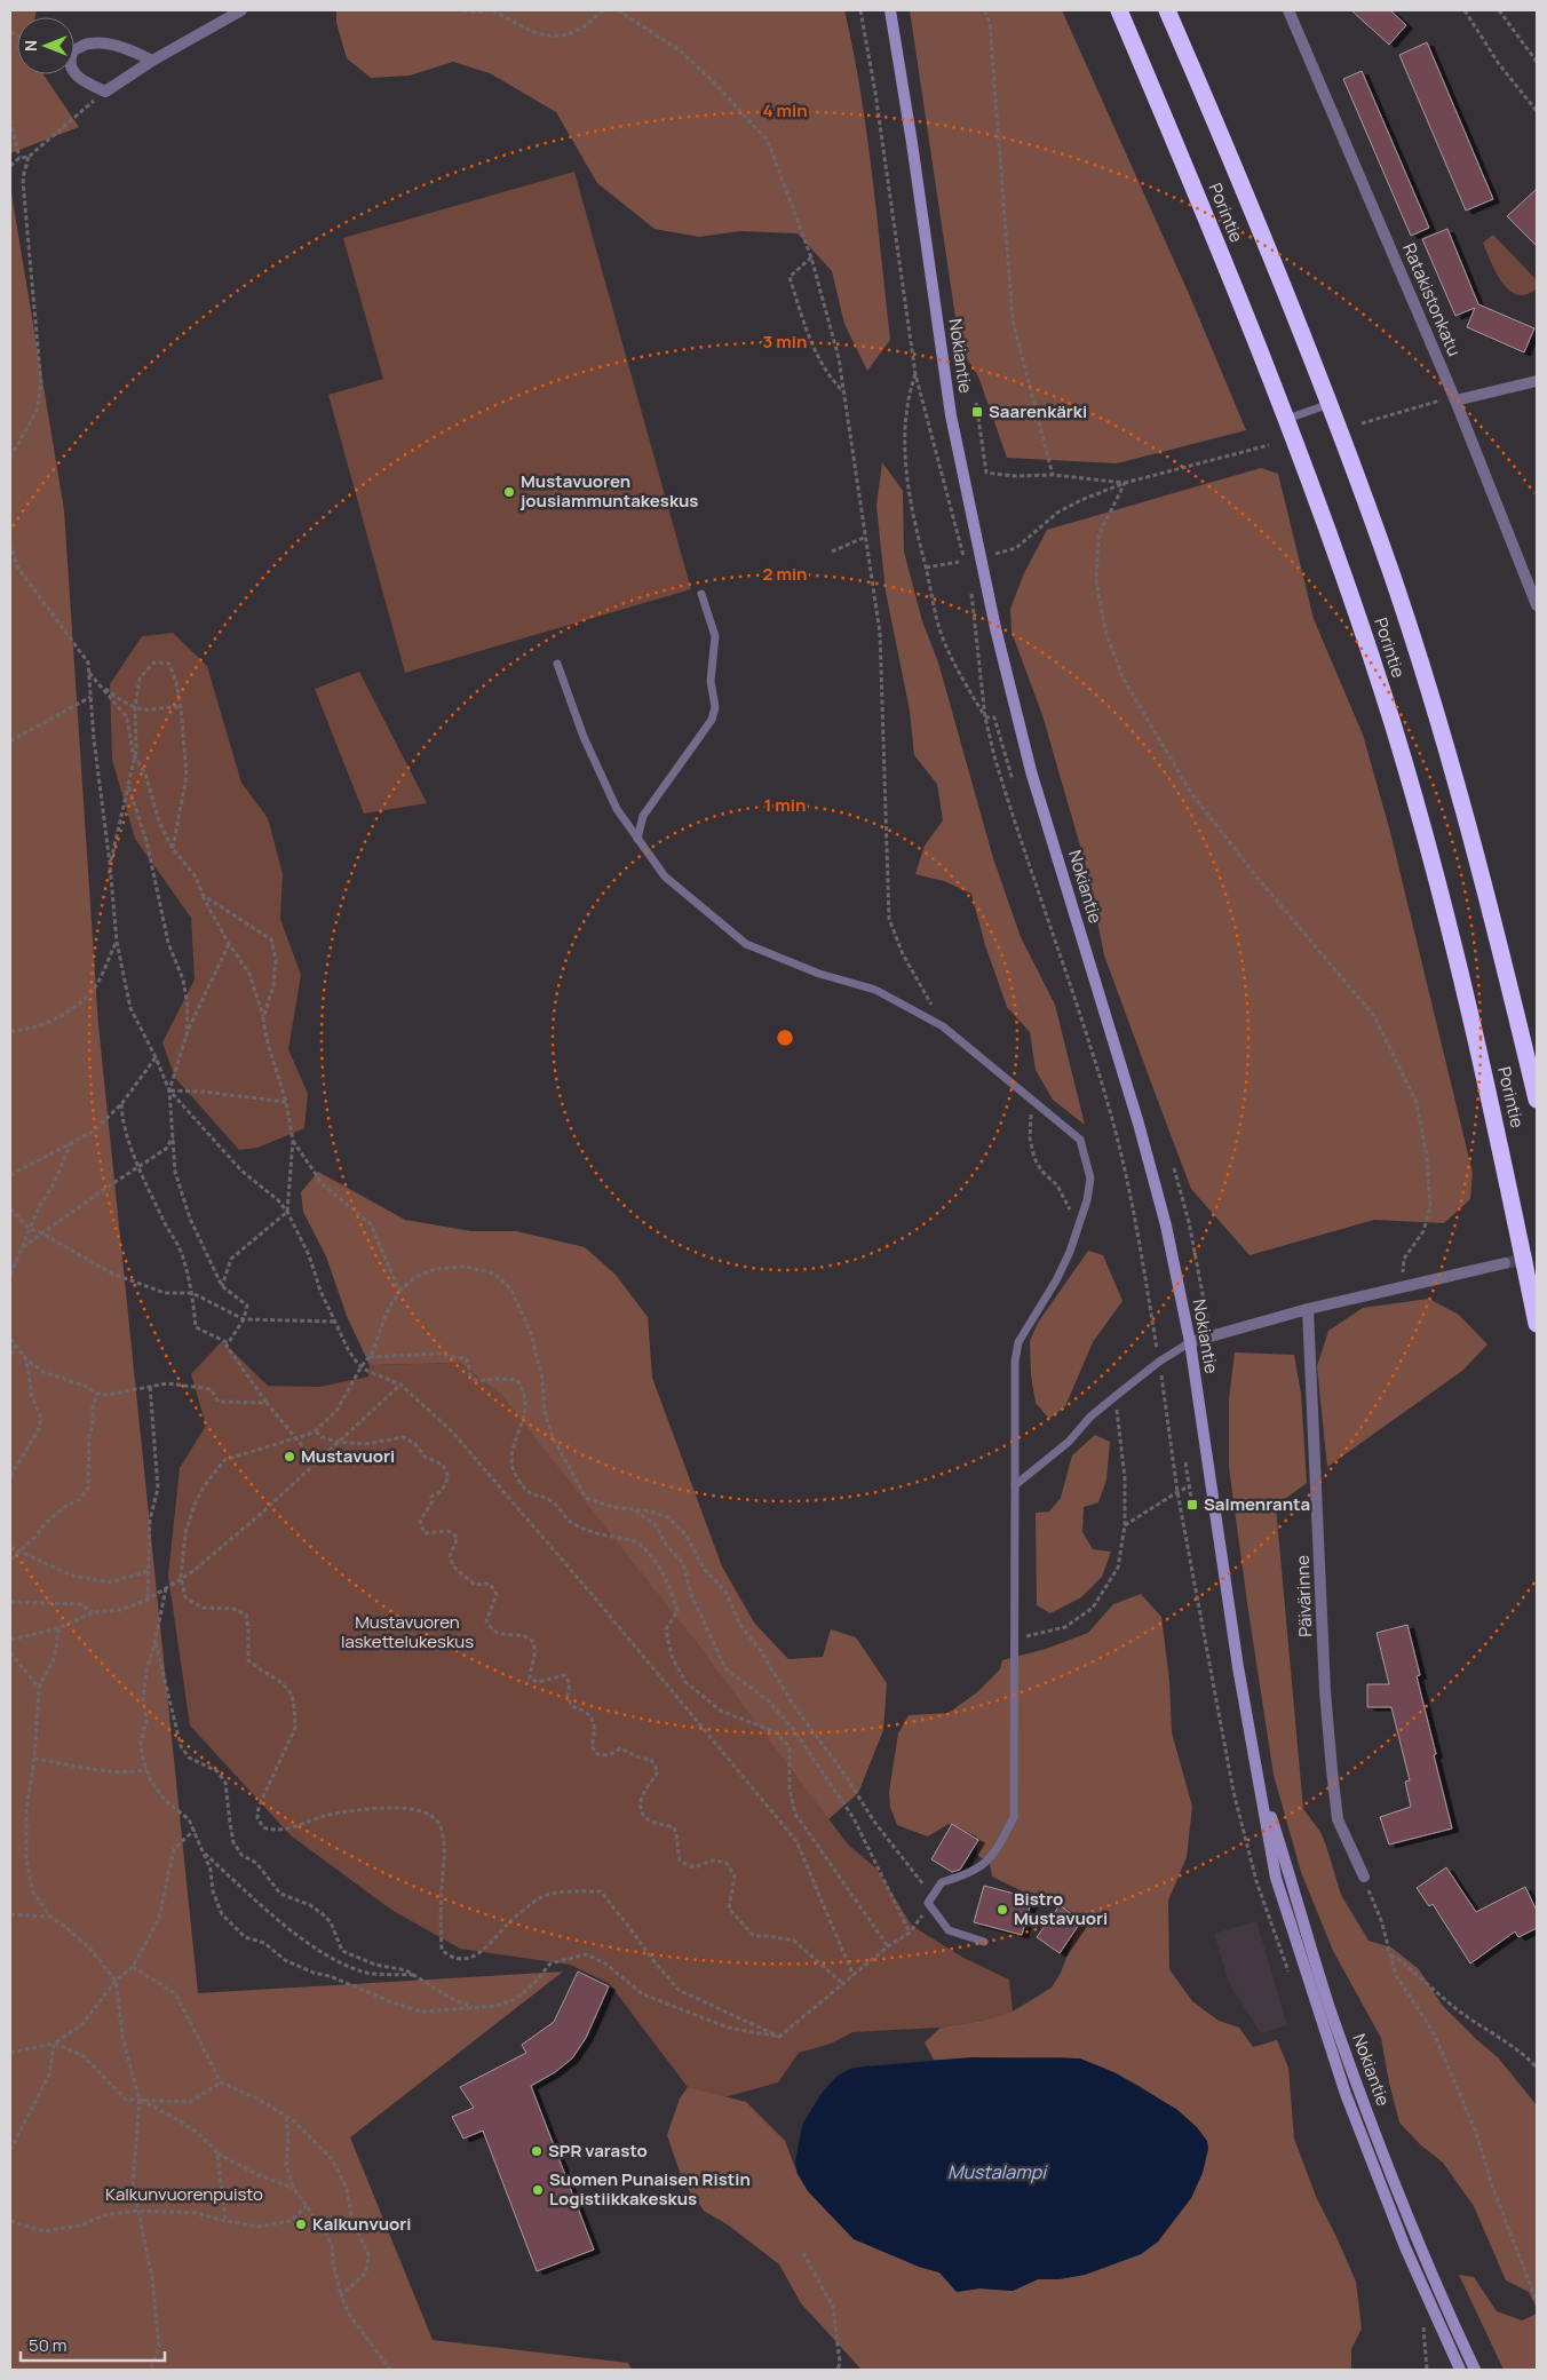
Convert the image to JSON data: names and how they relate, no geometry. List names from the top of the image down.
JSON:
{
  "streets": {
    "highway": ["Porintie"],
    "main road": ["Nokiantie"],
    "street": ["Ratakistonkatu", "Päivärinne"]
  },
  "water": ["Mustalampi"],
  "parks": ["Mustavuoren laskettelukeskus", "Kalkunvuorenpuisto"],
  "places": {
    "transit": ["Saarenkärki", "Salmenranta"],
    "other": [
      "Mustavuoren jousiammuntakeskus",
      "Mustavuori",
      "Bistro Mustavuori",
      "SPR varasto",
      "Suomen Punaisen Ristin Logistiikkakeskus",
      "Kalkunvuori"
    ]
  },
  "scale_bar": "50 m",
  "north": "left",
  "rings": [
    "4 min",
    "3 min",
    "2 min",
    "1 min"
  ]
}
